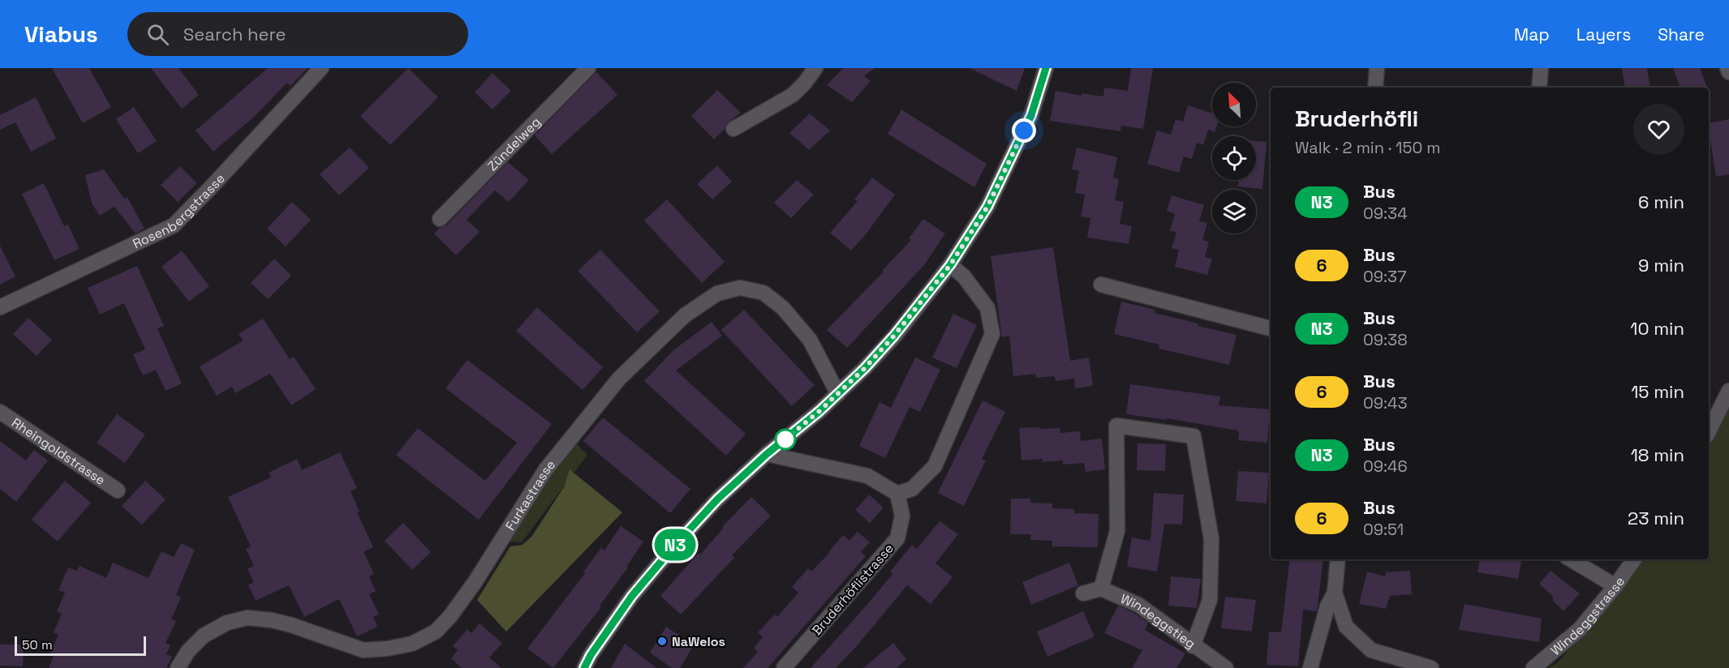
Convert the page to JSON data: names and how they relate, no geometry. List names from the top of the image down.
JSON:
{
  "streets": {
    "street": [
      "Zündelweg",
      "Rosenbergstrasse",
      "Rheingoldstrasse",
      "Furkastrasse",
      "Bruderhöflistrasse",
      "Windeggstrasse",
      "Windeggstieg"
    ]
  },
  "places": ["NaWelos"],
  "lines": ["bus line N3"],
  "scale_bar": "50 m",
  "north": "top left",
  "page": {
    "header": "Viabus",
    "search": "Search here",
    "nav": ["Map", "Layers", "Share"],
    "on_map": "N3",
    "heading": ["Bruderhöfli", "Walk · 2 min · 150 m"],
    "list": [
      {
        "mark": "N3",
        "name": "Bus",
        "note": "09:34",
        "value": "6 min"
      },
      {
        "mark": "6",
        "name": "Bus",
        "note": "09:37",
        "value": "9 min"
      },
      {
        "mark": "N3",
        "name": "Bus",
        "note": "09:38",
        "value": "10 min"
      },
      {
        "mark": "6",
        "name": "Bus",
        "note": "09:43",
        "value": "15 min"
      },
      {
        "mark": "N3",
        "name": "Bus",
        "note": "09:46",
        "value": "18 min"
      },
      {
        "mark": "6",
        "name": "Bus",
        "note": "09:51",
        "value": "23 min"
      }
    ],
    "scale": "50 m"
  }
}
